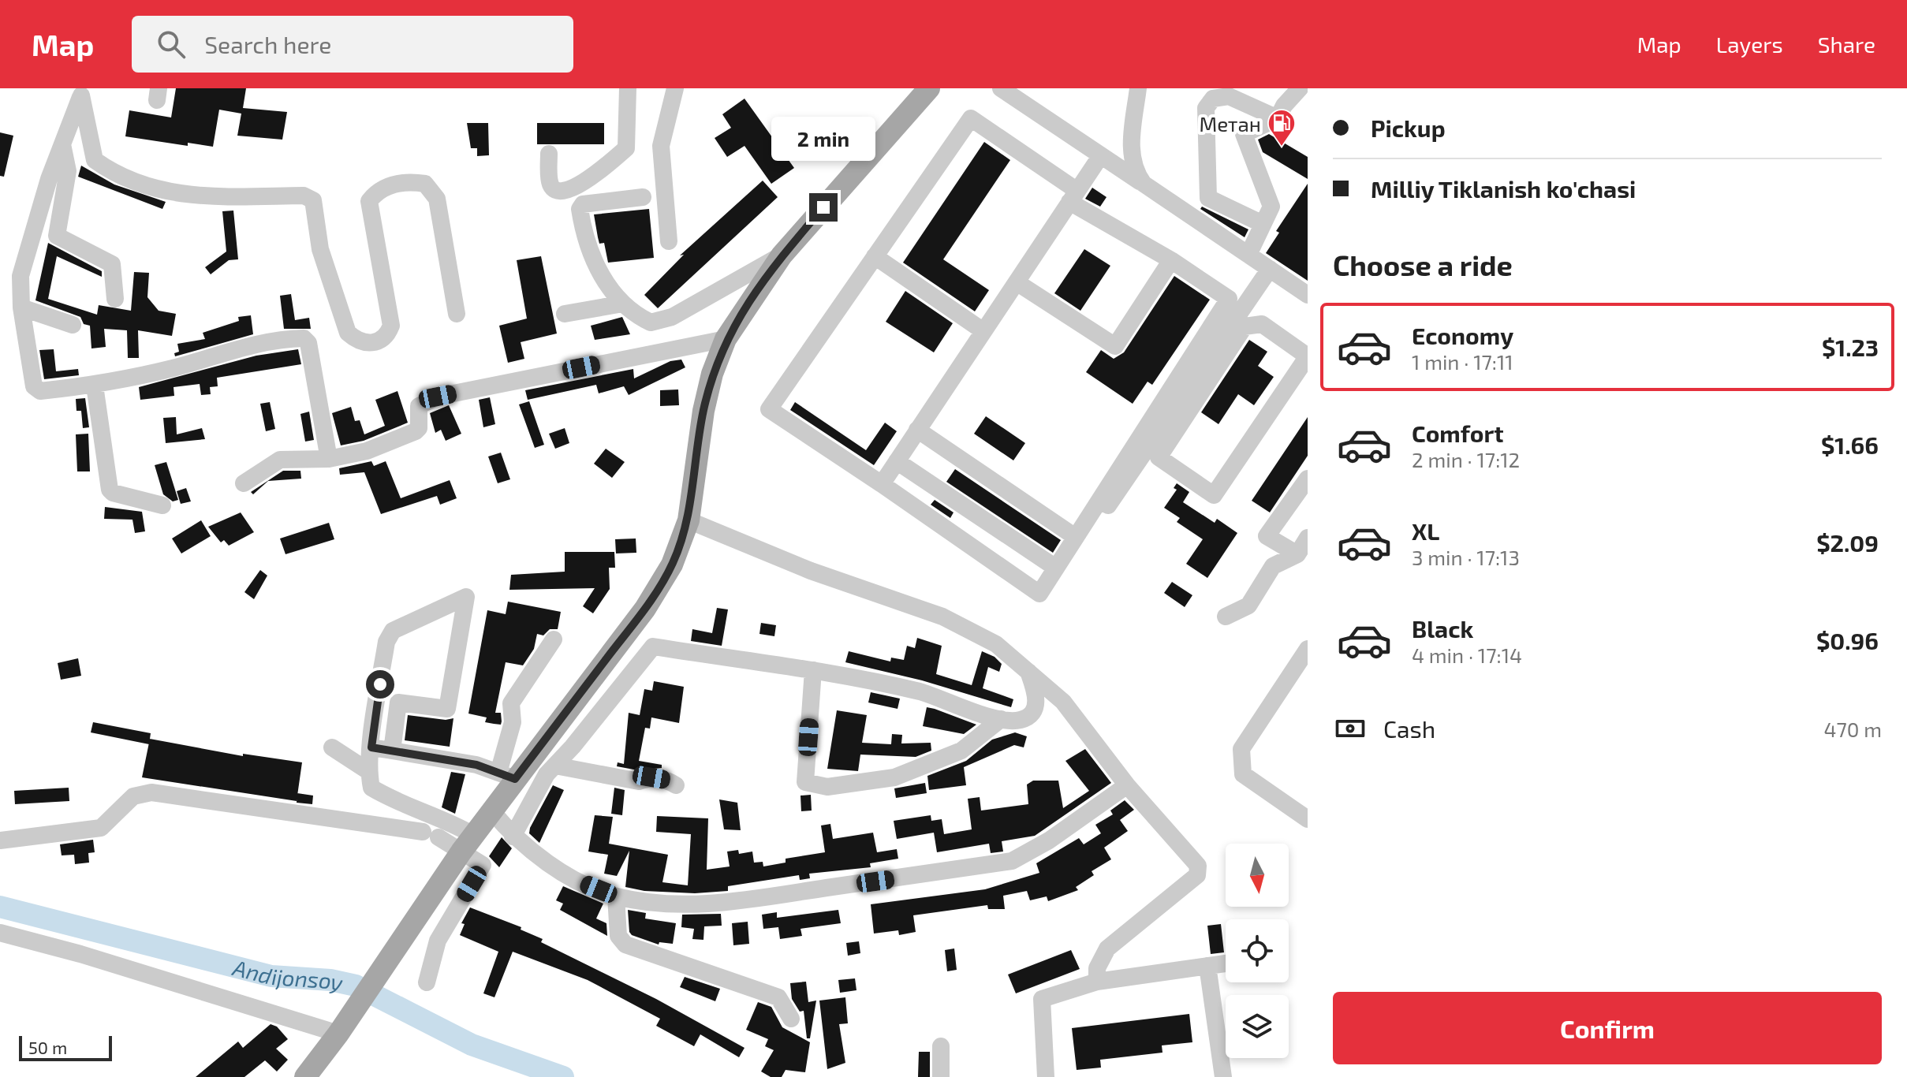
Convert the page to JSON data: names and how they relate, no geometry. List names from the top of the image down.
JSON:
{
  "water": ["Andijonsoy"],
  "places": {
    "fuel station": ["Метан"]
  },
  "scale_bar": "50 m",
  "north": "bottom",
  "page": {
    "header": "Map",
    "search": "Search here",
    "nav": ["Map", "Layers", "Share"],
    "banner": ["Pickup", "Milliy Tiklanish ko'chasi"],
    "bubble": "2 min",
    "heading": "Choose a ride",
    "list": [
      {
        "name": "Economy",
        "note": "1 min · 17:11",
        "value": "$1.23"
      },
      {
        "name": "Comfort",
        "note": "2 min · 17:12",
        "value": "$1.66"
      },
      {
        "name": "XL",
        "note": "3 min · 17:13",
        "value": "$2.09"
      },
      {
        "name": "Black",
        "note": "4 min · 17:14",
        "value": "$0.96"
      }
    ],
    "pay": ["Cash", "470 m"],
    "buttons": "Confirm",
    "scale": "50 m"
  }
}
